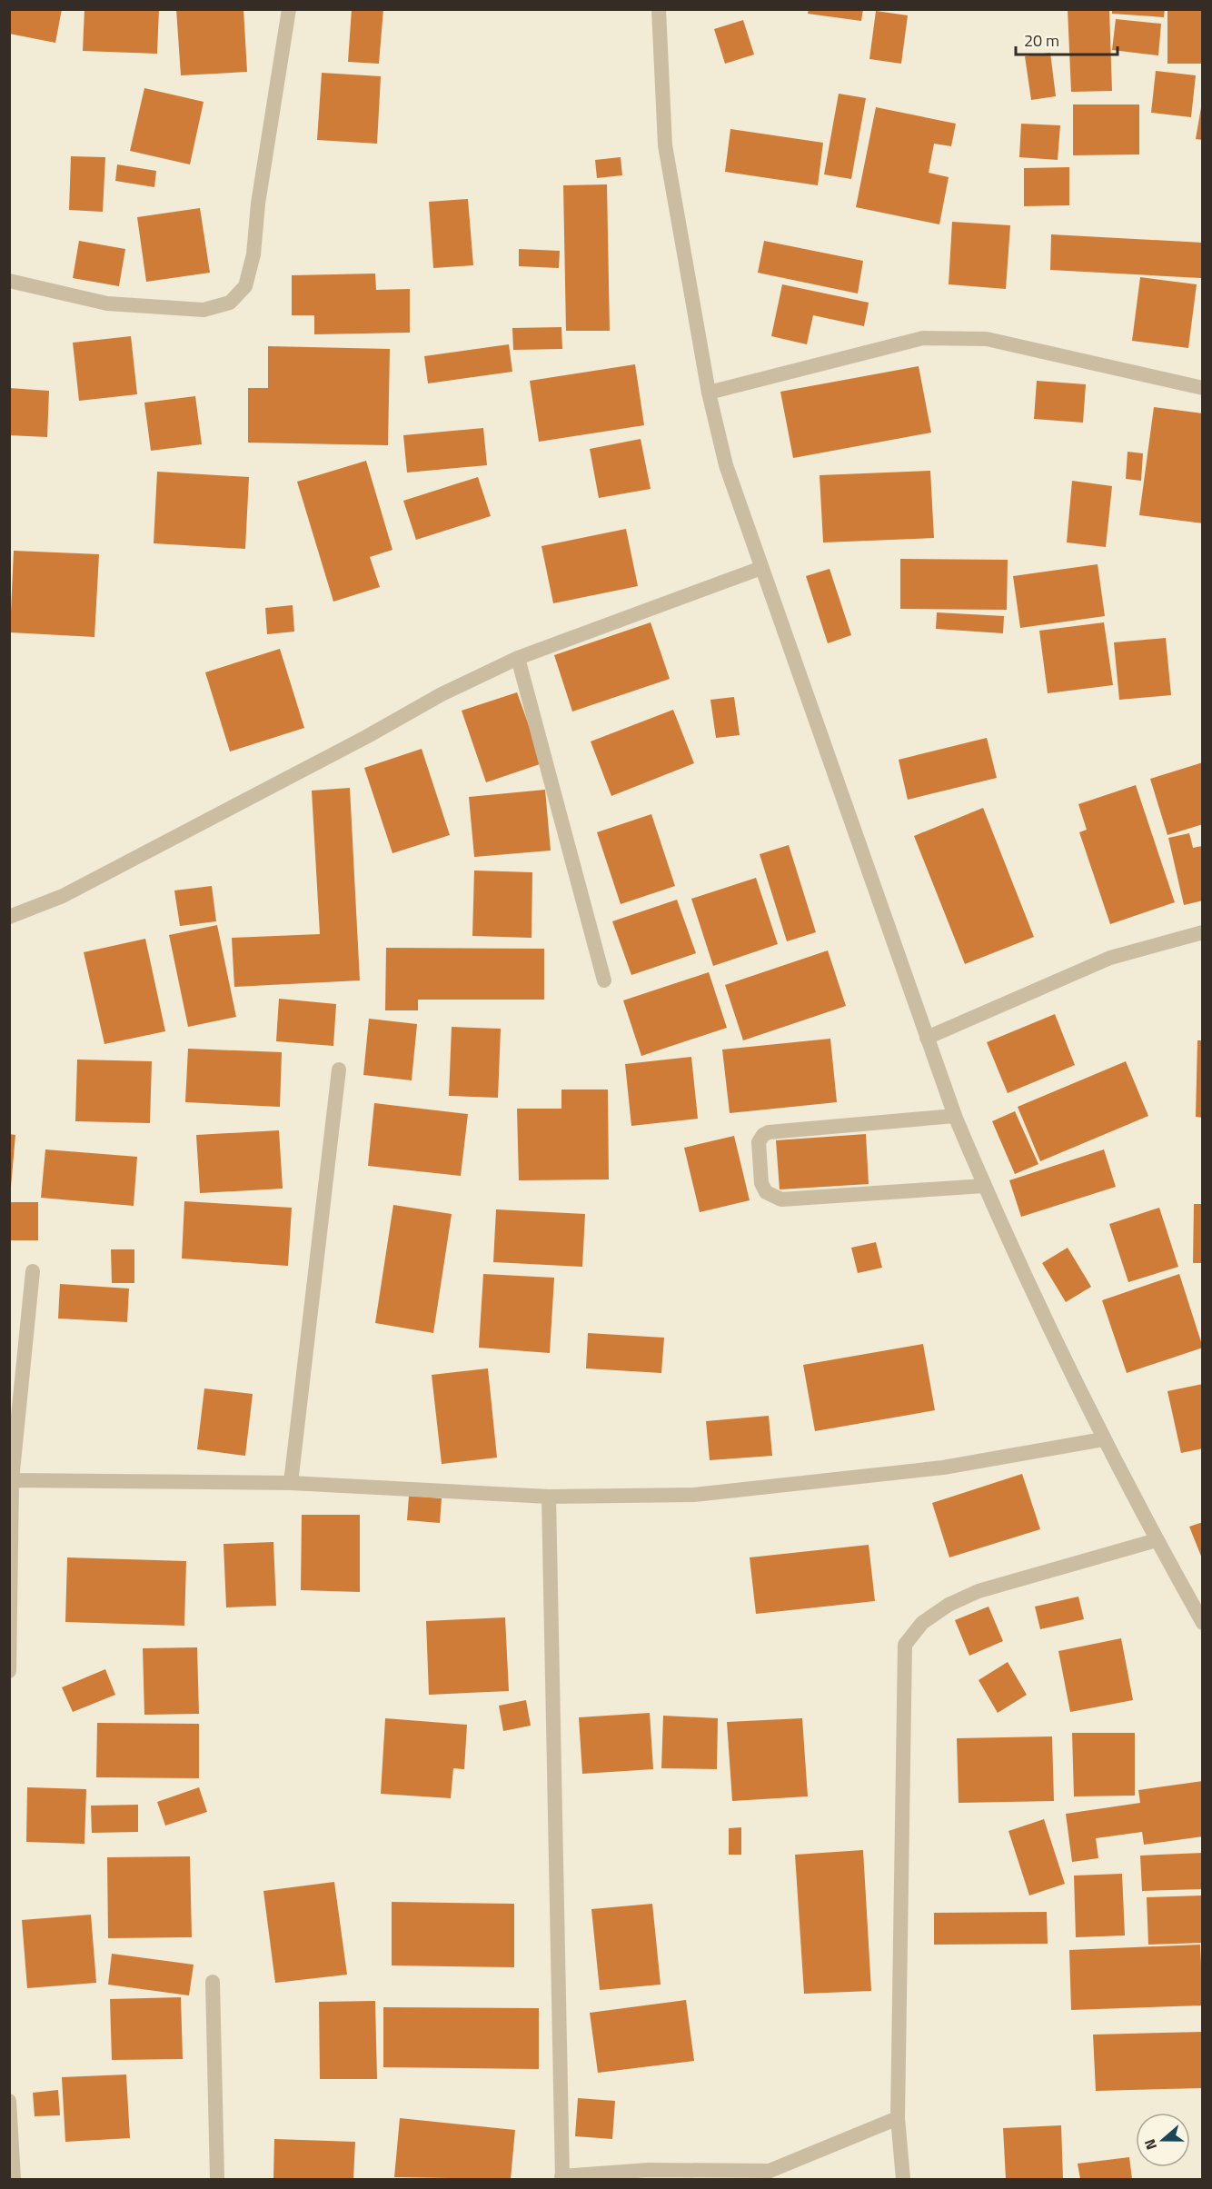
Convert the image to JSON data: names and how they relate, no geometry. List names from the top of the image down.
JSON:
{
  "scale_bar": "20 m",
  "north": "left"
}
